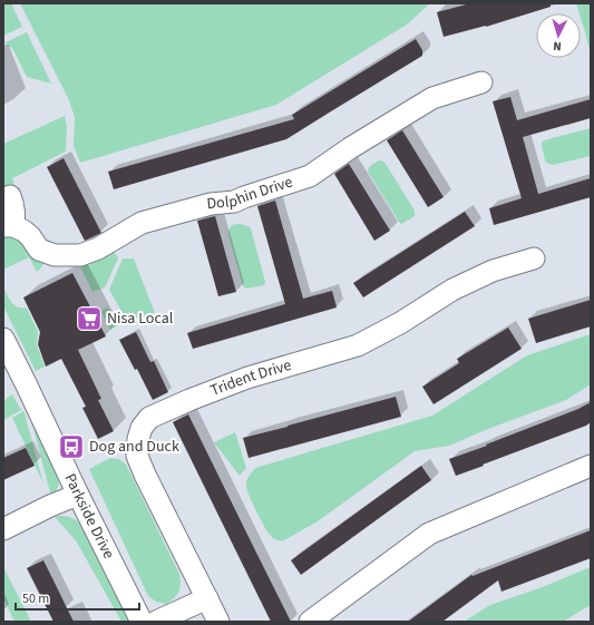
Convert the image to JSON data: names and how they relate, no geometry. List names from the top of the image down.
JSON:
{
  "streets": {
    "street": ["Dolphin Drive", "Trident Drive", "Parkside Drive"]
  },
  "places": {
    "supermarket": ["Nisa Local"],
    "bus stop": ["Dog and Duck"]
  },
  "scale_bar": "50 m",
  "north": "bottom"
}
